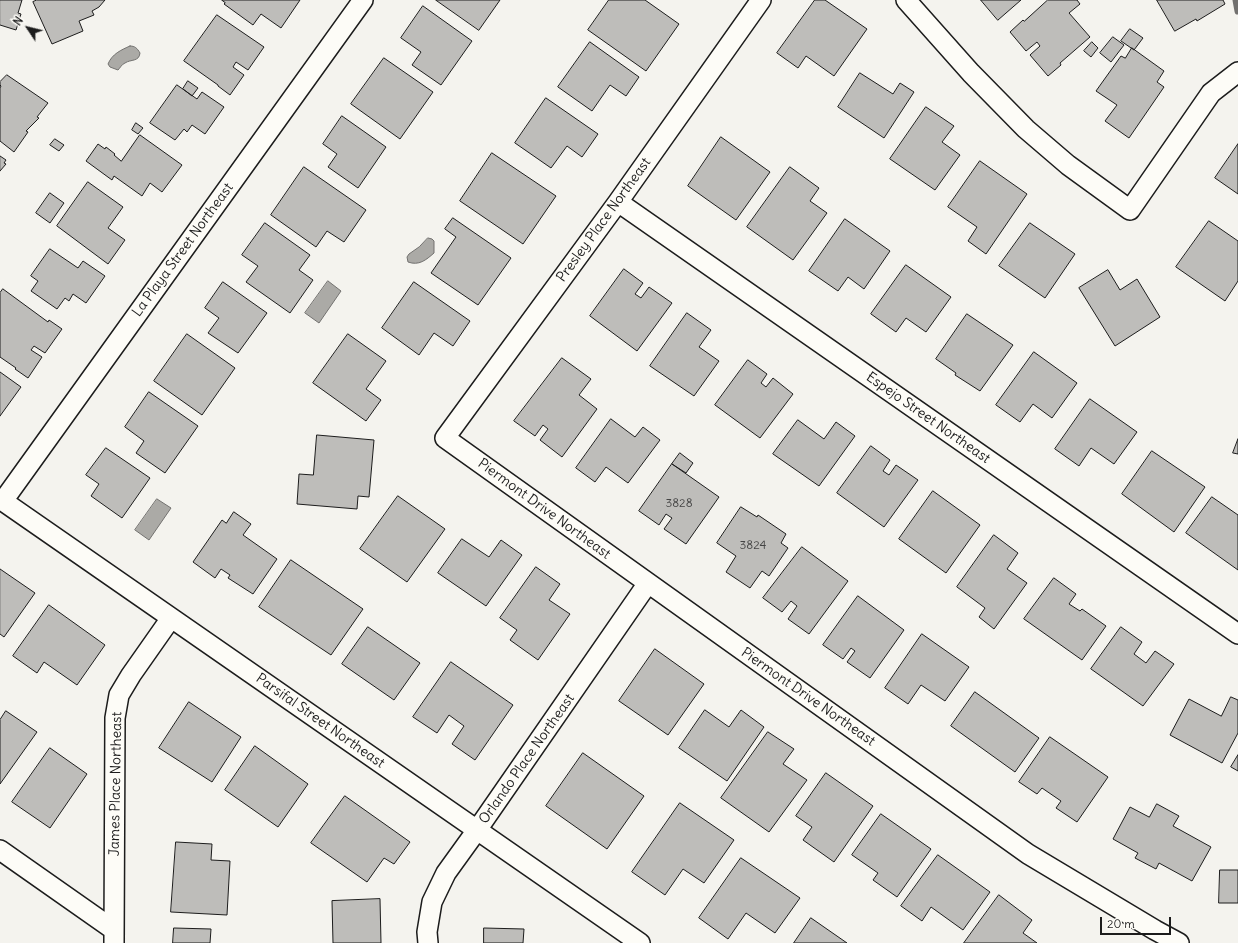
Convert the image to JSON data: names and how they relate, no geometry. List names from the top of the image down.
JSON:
{
  "streets": {
    "street": [
      "Presley Place Northeast",
      "La Playa Street Northeast",
      "Espejo Street Northeast",
      "Piermont Drive Northeast",
      "Parsifal Street Northeast",
      "Orlando Place Northeast",
      "James Place Northeast"
    ]
  },
  "crossings": [
    ["Presley Place Northeast", "Espejo Street Northeast"],
    ["Presley Place Northeast", "Piermont Drive Northeast"],
    ["La Playa Street Northeast", "Parsifal Street Northeast"],
    ["Piermont Drive Northeast", "Orlando Place Northeast"],
    ["Parsifal Street Northeast", "Orlando Place Northeast"],
    ["Parsifal Street Northeast", "James Place Northeast"]
  ],
  "house_numbers": ["3828", "3824"],
  "scale_bar": "20 m",
  "north": "top left"
}
